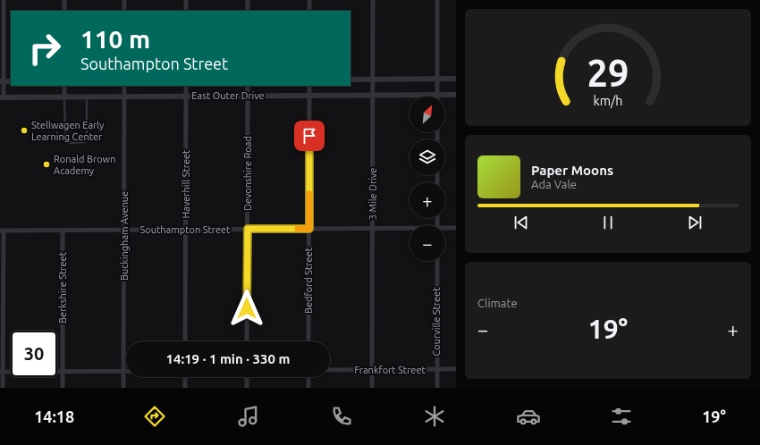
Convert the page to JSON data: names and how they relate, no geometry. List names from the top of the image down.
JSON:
{
  "streets": {
    "street": [
      "East Outer Drive",
      "Devonshire Road",
      "Haverhill Street",
      "3 Mile Drive",
      "Southampton Street",
      "Buckingham Avenue",
      "Bedford Street",
      "Berkshire Street",
      "Courville Street",
      "Frankfort Street"
    ]
  },
  "crossings": [
    ["East Outer Drive", "Devonshire Road"],
    ["East Outer Drive", "Haverhill Street"],
    ["East Outer Drive", "3 Mile Drive"],
    ["East Outer Drive", "Buckingham Avenue"],
    ["East Outer Drive", "Bedford Street"],
    ["Devonshire Road", "Southampton Street"],
    ["Haverhill Street", "Southampton Street"],
    ["3 Mile Drive", "Southampton Street"],
    ["3 Mile Drive", "Frankfort Street"],
    ["Southampton Street", "Buckingham Avenue"],
    ["Southampton Street", "Bedford Street"],
    ["Southampton Street", "Berkshire Street"],
    ["Courville Street", "Frankfort Street"]
  ],
  "places": ["Stellwagen Early Learning Center", "Ronald Brown Academy"],
  "north": "top right",
  "page": {
    "turn": ["110 m", "Southampton Street"],
    "map_buttons": ["+", "−"],
    "song": ["Paper Moons", "Ada Vale"],
    "tile": "Climate",
    "heat": ["−", "19°", "+"],
    "limit": "30",
    "trip": "14:19 · 1 min · 330 m",
    "tabs": ["14:18", "19°"],
    "gauge": ["29", "km/h"]
  }
}
